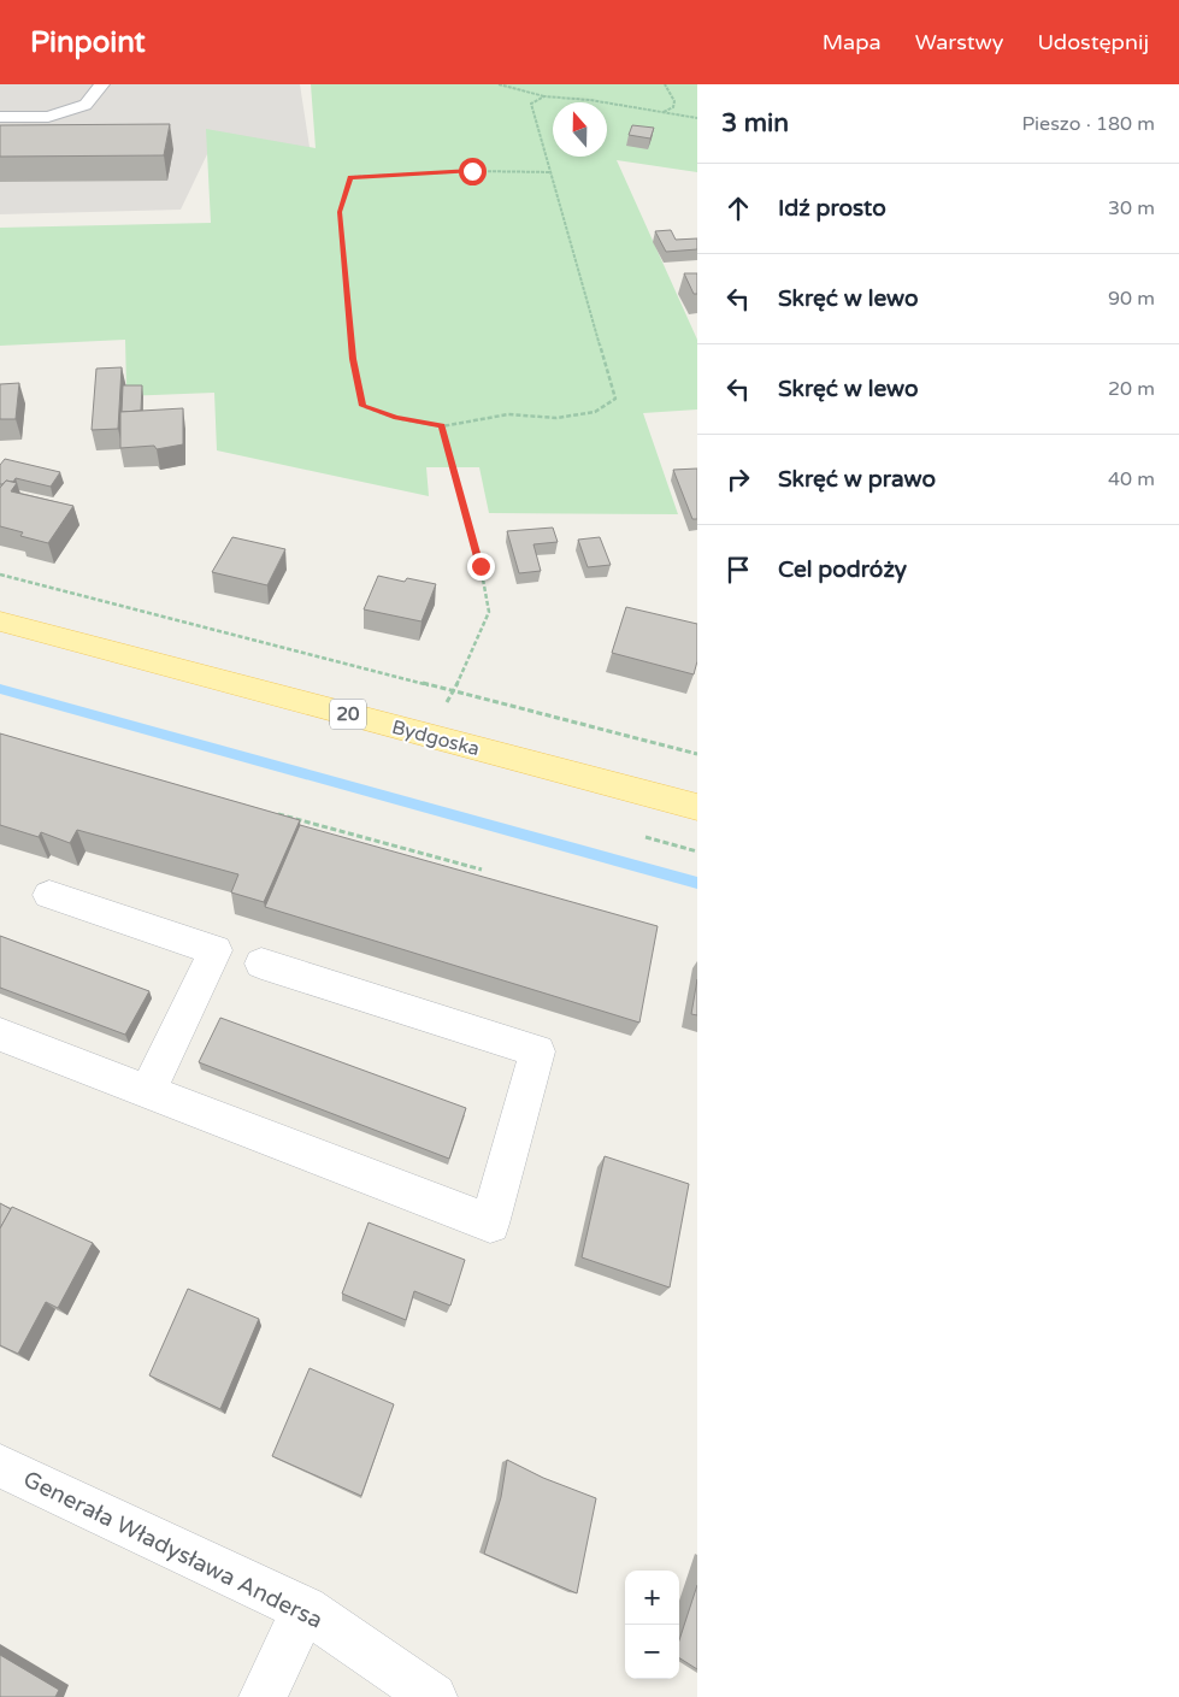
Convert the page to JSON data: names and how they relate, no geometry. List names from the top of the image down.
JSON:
{
  "streets": {
    "main road": ["20", "Bydgoska"],
    "street": ["Generała Władysława Andersa"]
  },
  "north": "top",
  "page": {
    "header": "Pinpoint",
    "nav": ["Mapa", "Warstwy", "Udostępnij"],
    "heading": ["3 min", "Pieszo · 180 m"],
    "list": [
      ["Idź prosto", "30 m"],
      ["Skręć w lewo", "90 m"],
      ["Skręć w lewo", "20 m"],
      ["Skręć w prawo", "40 m"],
      "Cel podróży"
    ],
    "map_buttons": ["+", "−"]
  }
}
